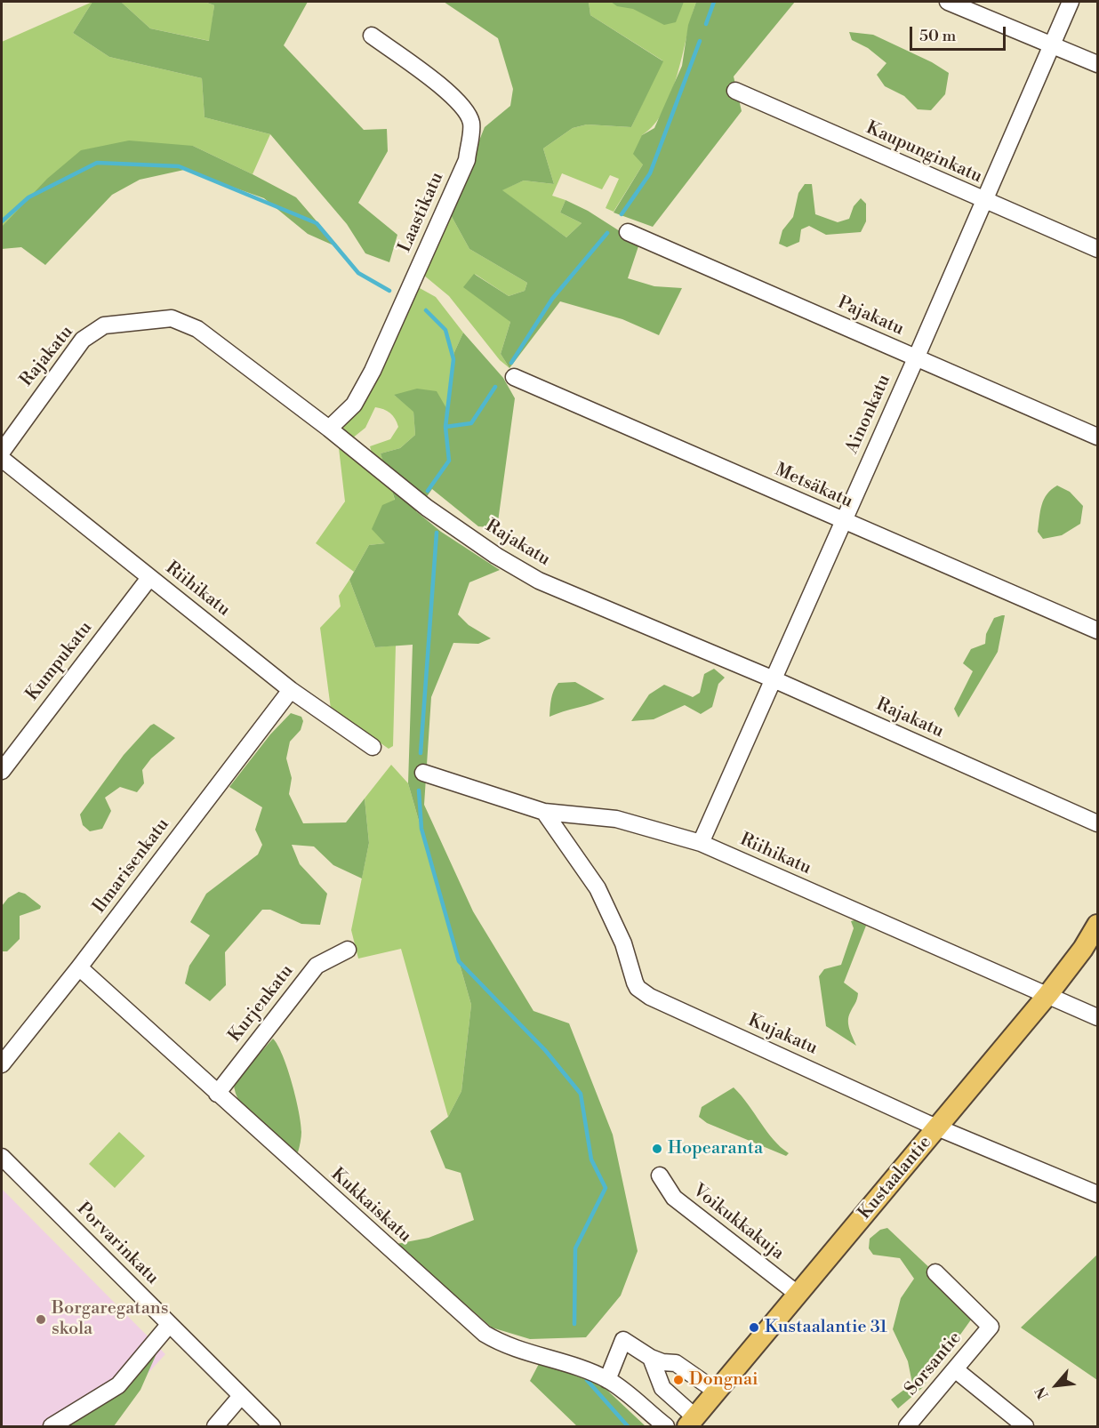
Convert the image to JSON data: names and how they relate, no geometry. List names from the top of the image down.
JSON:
{
  "streets": {
    "main road": ["Kustaalantie"],
    "street": [
      "Kaupunginkatu",
      "Laastikatu",
      "Pajakatu",
      "Rajakatu",
      "Ainonkatu",
      "Metsäkatu",
      "Riihikatu",
      "Kumpukatu",
      "Ilmarisenkatu",
      "Kurjenkatu",
      "Kujakatu",
      "Kukkaiskatu",
      "Voikukkakuja",
      "Porvarinkatu",
      "Sorsantie"
    ]
  },
  "crossings": [
    ["Kaupunginkatu", "Ainonkatu"],
    ["Laastikatu", "Rajakatu"],
    ["Pajakatu", "Ainonkatu"],
    ["Rajakatu", "Ainonkatu"],
    ["Ainonkatu", "Metsäkatu"],
    ["Ainonkatu", "Riihikatu"],
    ["Riihikatu", "Kumpukatu"],
    ["Riihikatu", "Ilmarisenkatu"],
    ["Riihikatu", "Kujakatu"],
    ["Riihikatu", "Kustaalantie"],
    ["Ilmarisenkatu", "Kukkaiskatu"],
    ["Kurjenkatu", "Kukkaiskatu"],
    ["Kujakatu", "Kustaalantie"],
    ["Kustaalantie", "Voikukkakuja"]
  ],
  "places": [
    "Hopearanta",
    "Borgaregatans skola",
    "Kustaalantie 31",
    "Dongnai"
  ],
  "scale_bar": "50 m",
  "north": "bottom left"
}
